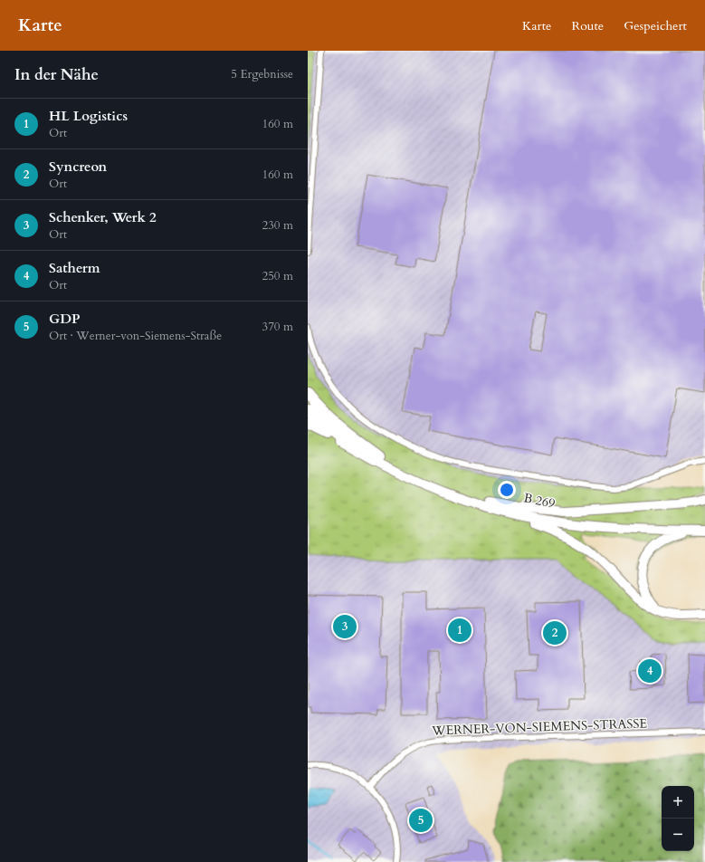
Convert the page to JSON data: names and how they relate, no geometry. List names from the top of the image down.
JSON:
{
  "streets": {
    "main road": ["B 269"],
    "street": ["WERNER-VON-SIEMENS-STRASSE"]
  },
  "page": {
    "header": "Karte",
    "nav": ["Karte", "Route", "Gespeichert"],
    "heading": ["In der Nähe", "5 Ergebnisse"],
    "list": [
      {
        "mark": "1",
        "name": "HL Logistics",
        "note": "Ort",
        "value": "160 m"
      },
      {
        "mark": "2",
        "name": "Syncreon",
        "note": "Ort",
        "value": "160 m"
      },
      {
        "mark": "3",
        "name": "Schenker, Werk 2",
        "note": "Ort",
        "value": "230 m"
      },
      {
        "mark": "4",
        "name": "Satherm",
        "note": "Ort",
        "value": "250 m"
      },
      {
        "mark": "5",
        "name": "GDP",
        "note": "Ort · Werner-von-Siemens-Straße",
        "value": "370 m"
      }
    ],
    "pins": [
      "3",
      "1",
      "2",
      "4",
      "5"
    ],
    "map_buttons": ["+", "−"]
  }
}
